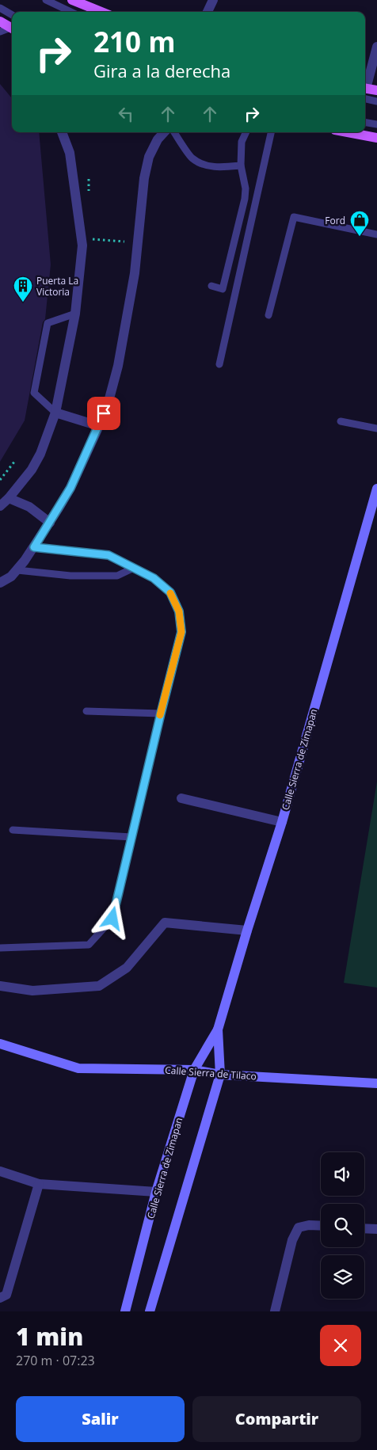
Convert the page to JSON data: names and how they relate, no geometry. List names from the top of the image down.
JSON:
{
  "streets": {
    "street": ["Calle Sierra de Zimapan", "Calle Sierra de Tilaco"]
  },
  "crossings": [
    ["Calle Sierra de Zimapan", "Calle Sierra de Tilaco"]
  ],
  "places": {
    "shop": ["Ford"],
    "building": ["Puerta La Victoria"]
  },
  "page": {
    "turn": ["210 m", "Gira a la derecha"],
    "heading": ["1 min", "270 m · 07:23"],
    "buttons": ["Salir", "Compartir"]
  }
}
